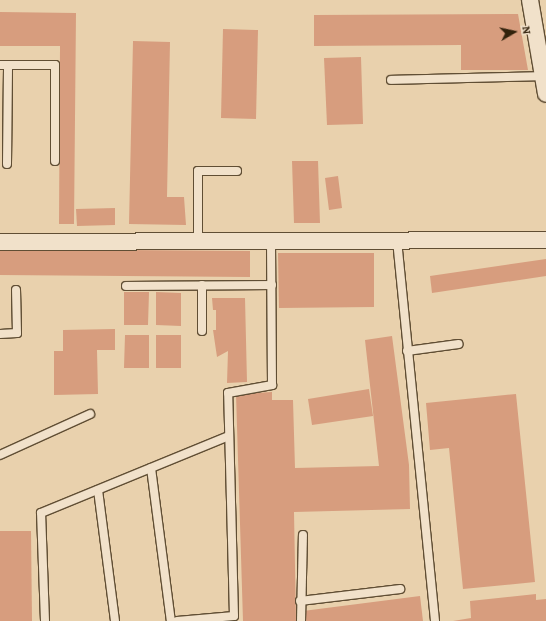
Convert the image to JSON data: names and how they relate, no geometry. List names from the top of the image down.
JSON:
{
  "north": "right"
}
